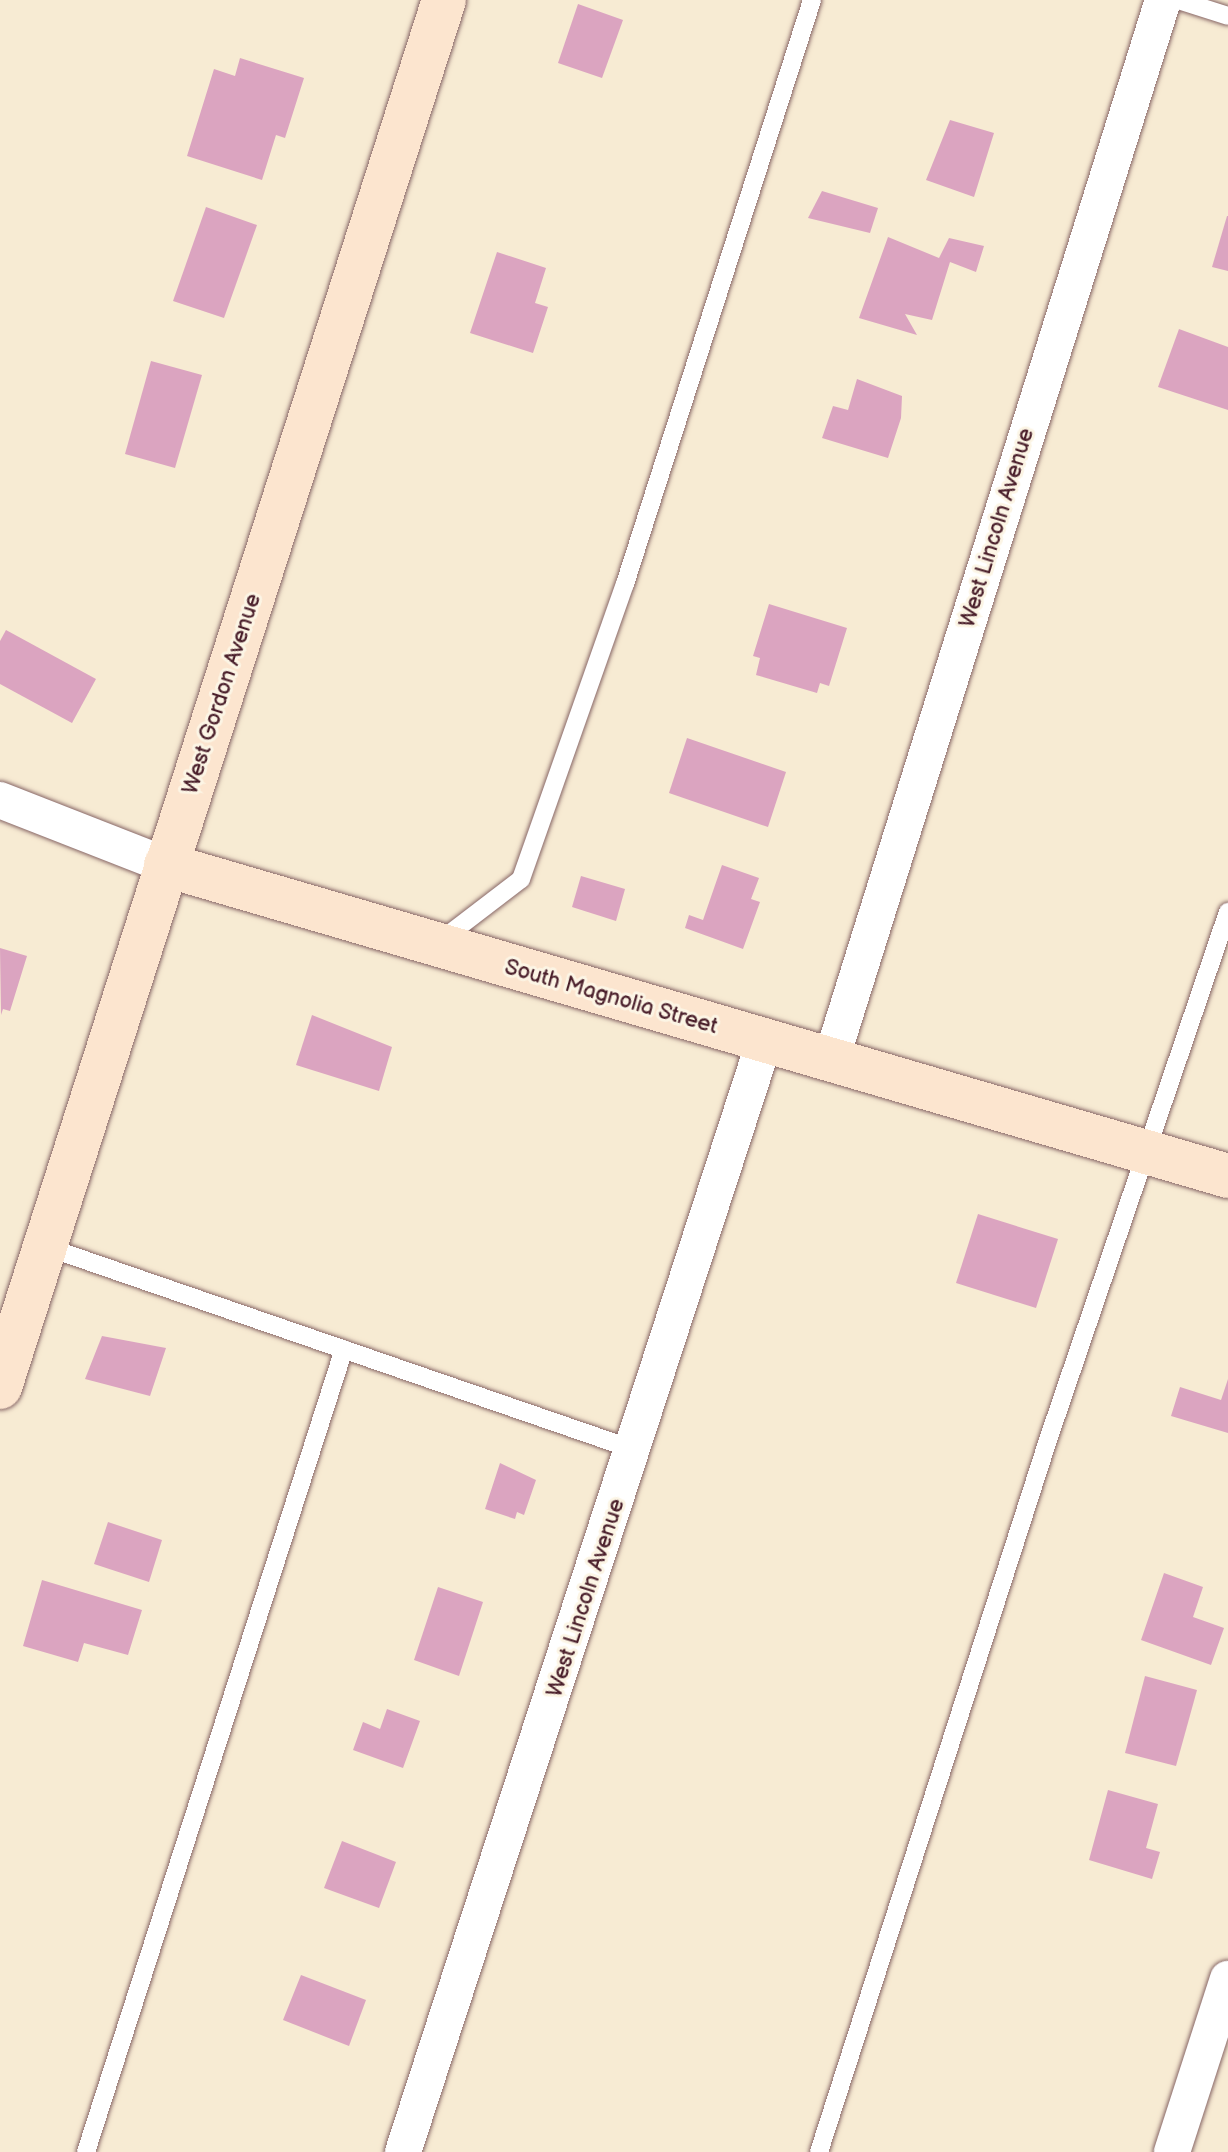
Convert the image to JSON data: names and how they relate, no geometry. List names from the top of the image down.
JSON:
{
  "streets": {
    "street": ["West Lincoln Avenue", "West Gordon Avenue", "South Magnolia Street"]
  },
  "crossings": [
    ["West Lincoln Avenue", "South Magnolia Street"],
    ["West Gordon Avenue", "South Magnolia Street"]
  ]
}
